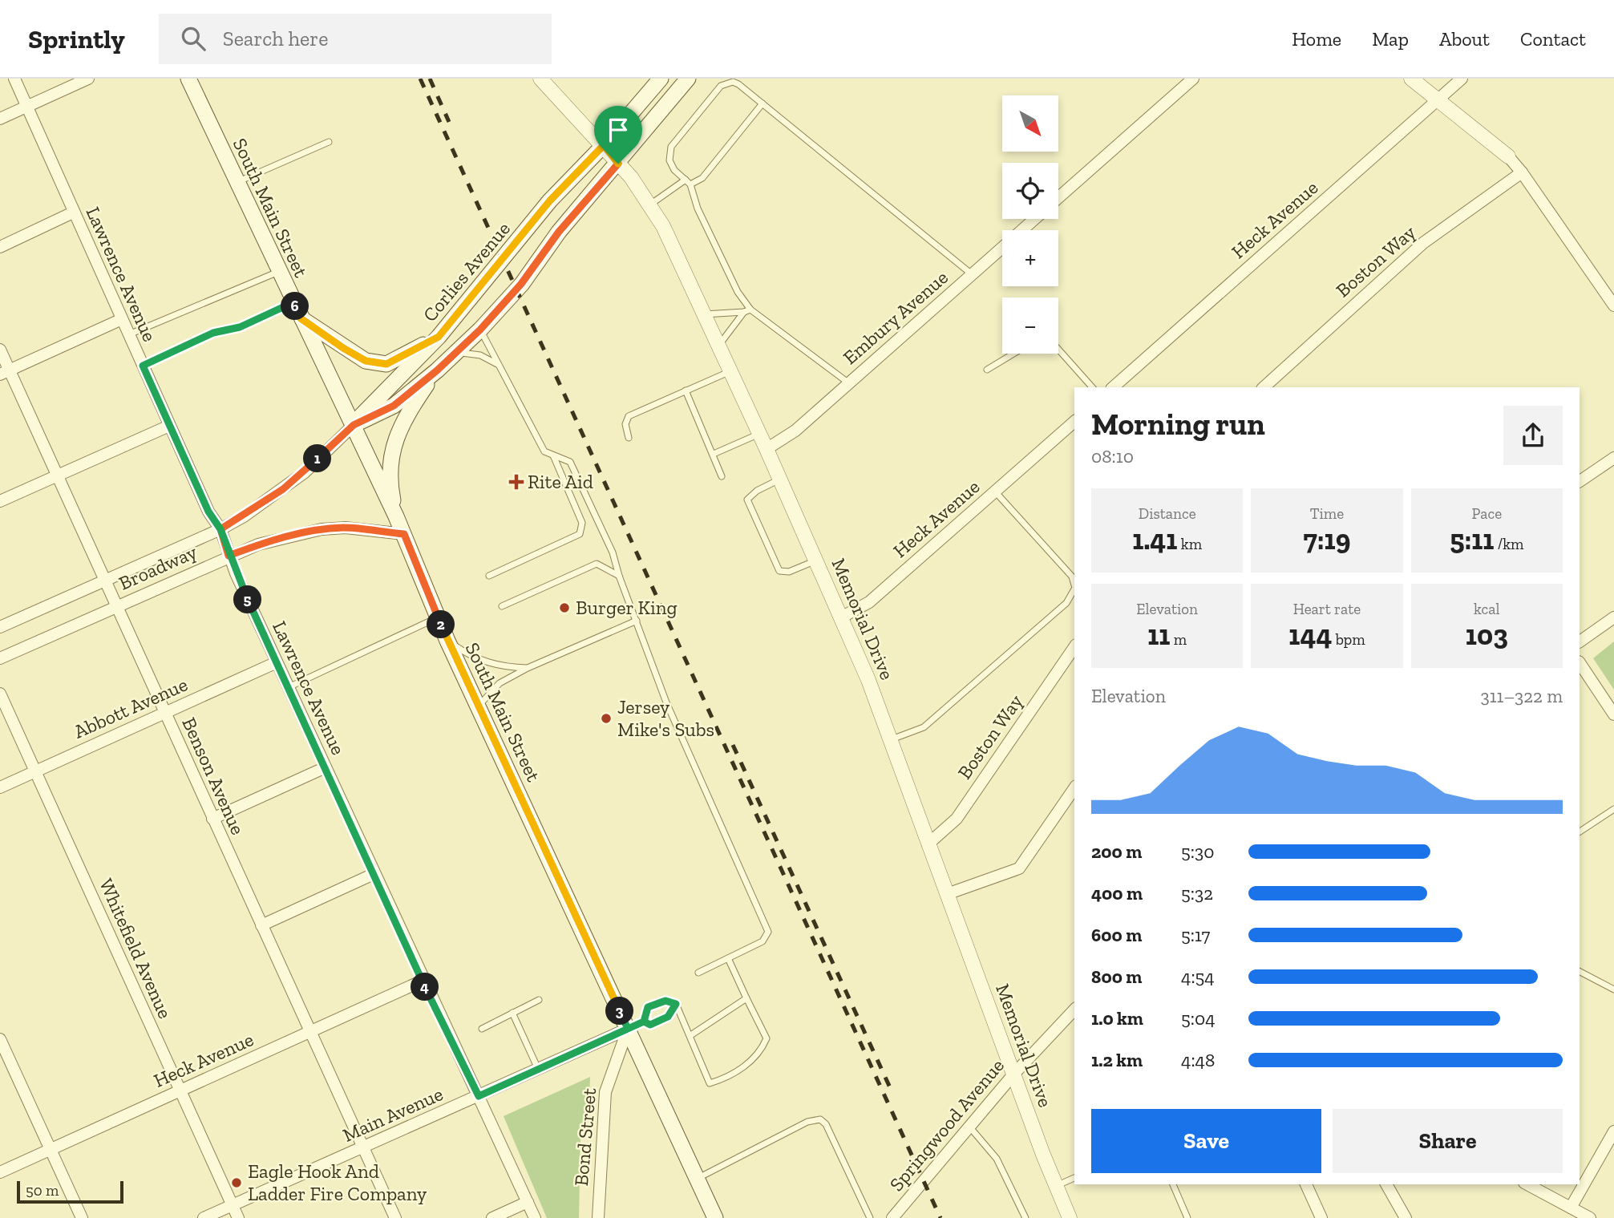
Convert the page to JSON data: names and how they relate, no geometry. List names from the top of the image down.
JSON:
{
  "streets": {
    "main road": ["South Main Street", "Corlies Avenue"],
    "street": [
      "Heck Avenue",
      "Boston Way",
      "Lawrence Avenue",
      "Embury Avenue",
      "Broadway",
      "Memorial Drive",
      "Abbott Avenue",
      "Benson Avenue",
      "Whitefield Avenue",
      "Main Avenue",
      "Springwood Avenue",
      "Bond Street"
    ]
  },
  "crossings": [
    ["South Main Street", "Corlies Avenue"],
    ["South Main Street", "Broadway"],
    ["South Main Street", "Main Avenue"],
    ["South Main Street", "Bond Street"],
    ["Heck Avenue", "Lawrence Avenue"],
    ["Heck Avenue", "Memorial Drive"],
    ["Heck Avenue", "Benson Avenue"],
    ["Heck Avenue", "Whitefield Avenue"],
    ["Boston Way", "Memorial Drive"],
    ["Corlies Avenue", "Broadway"],
    ["Corlies Avenue", "Memorial Drive"],
    ["Lawrence Avenue", "Broadway"],
    ["Lawrence Avenue", "Abbott Avenue"],
    ["Lawrence Avenue", "Main Avenue"],
    ["Embury Avenue", "Memorial Drive"],
    ["Broadway", "Benson Avenue"],
    ["Memorial Drive", "Springwood Avenue"],
    ["Abbott Avenue", "Benson Avenue"],
    ["Abbott Avenue", "Whitefield Avenue"],
    ["Benson Avenue", "Main Avenue"],
    ["Whitefield Avenue", "Main Avenue"],
    ["Main Avenue", "Bond Street"]
  ],
  "places": {
    "health": ["Rite Aid"],
    "other": ["Burger King", "Jersey Mike's Subs", "Eagle Hook And Ladder Fire Company"]
  },
  "scale_bar": "50 m",
  "north": "bottom right",
  "page": {
    "header": "Sprintly",
    "search": "Search here",
    "nav": [
      "Home",
      "Map",
      "About",
      "Contact"
    ],
    "map_buttons": ["+", "−"],
    "pins": [
      "6",
      "1",
      "5",
      "2",
      "4",
      "3"
    ],
    "heading": ["Morning run", "08:10"],
    "stats": [
      ["Distance", "1.41 km"],
      ["Time", "7:19"],
      ["Pace", "5:11 /km"],
      ["Elevation", "11 m"],
      ["Heart rate", "144 bpm"],
      ["kcal", "103"]
    ],
    "chart": ["Elevation", "311–322 m"],
    "list": [
      {
        "name": "200 m",
        "note": "5:30"
      },
      {
        "name": "400 m",
        "note": "5:32"
      },
      {
        "name": "600 m",
        "note": "5:17"
      },
      {
        "name": "800 m",
        "note": "4:54"
      },
      {
        "name": "1.0 km",
        "note": "5:04"
      },
      {
        "name": "1.2 km",
        "note": "4:48"
      }
    ],
    "buttons": ["Save", "Share"],
    "scale": "50 m"
  }
}
